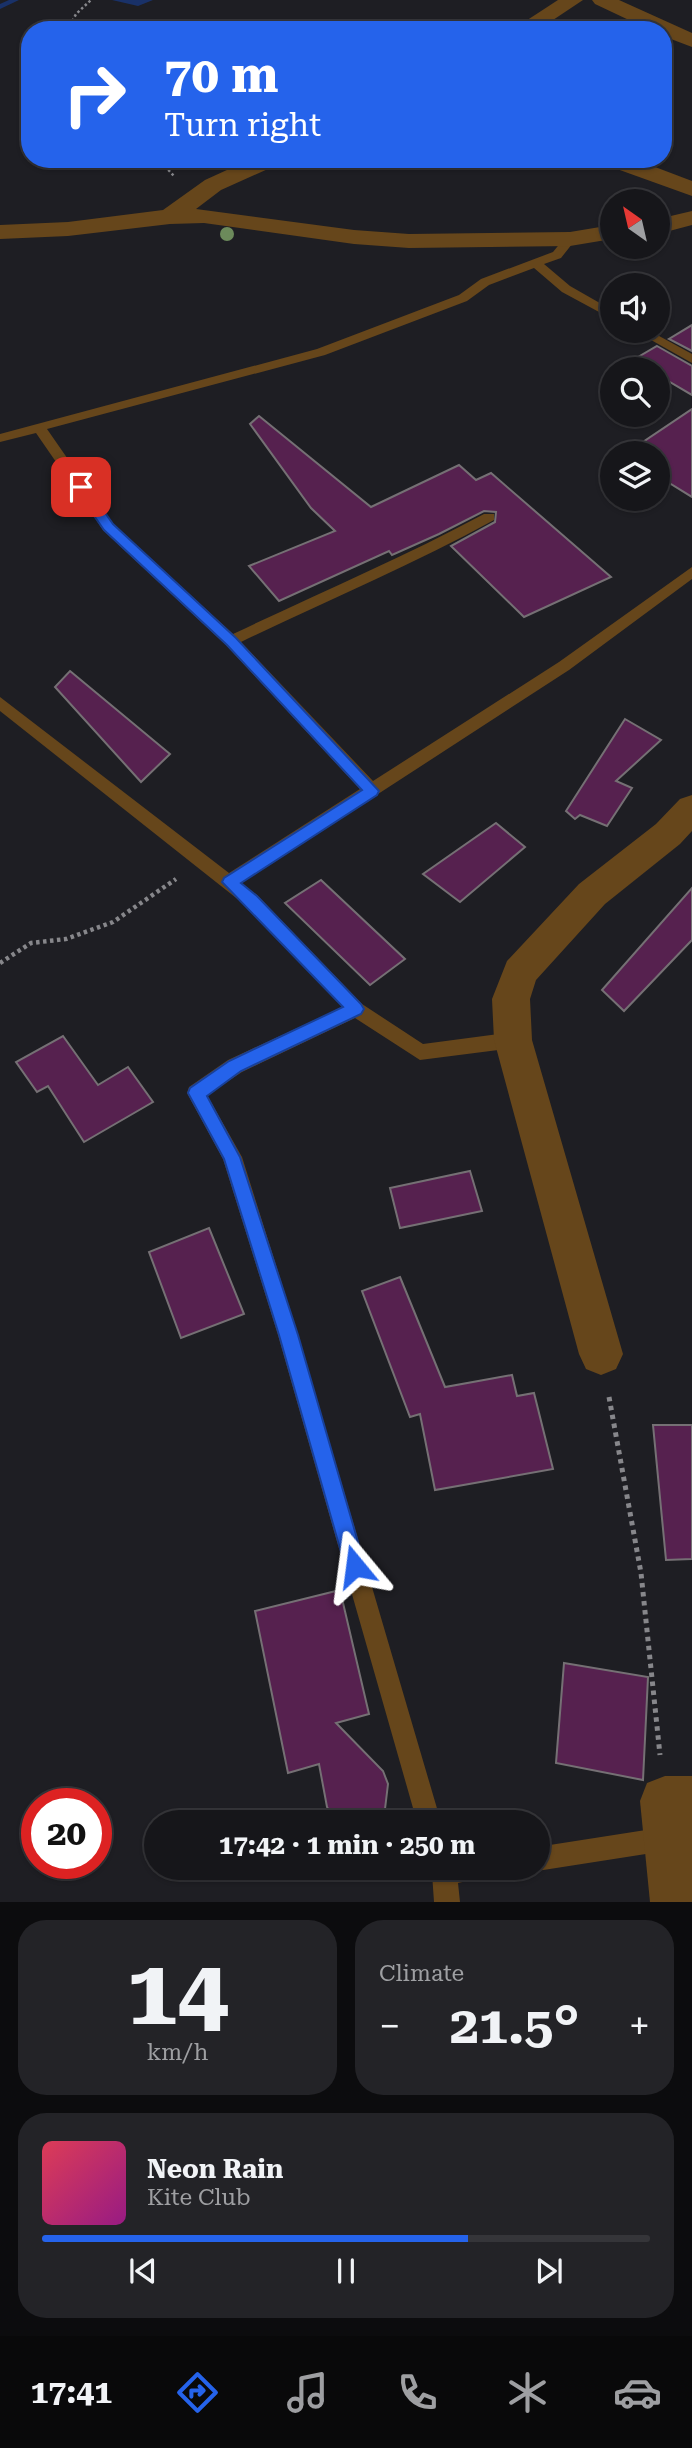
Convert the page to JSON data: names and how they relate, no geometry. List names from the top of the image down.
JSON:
{
  "north": "top left",
  "page": {
    "turn": ["70 m", "Turn right"],
    "limit": "20",
    "trip": "17:42 · 1 min · 250 m",
    "tile": [
      ["14", "km/h"],
      "Climate"
    ],
    "heat": ["−", "21.5°", "+"],
    "song": ["Neon Rain", "Kite Club"],
    "tabs": "17:41"
  }
}
